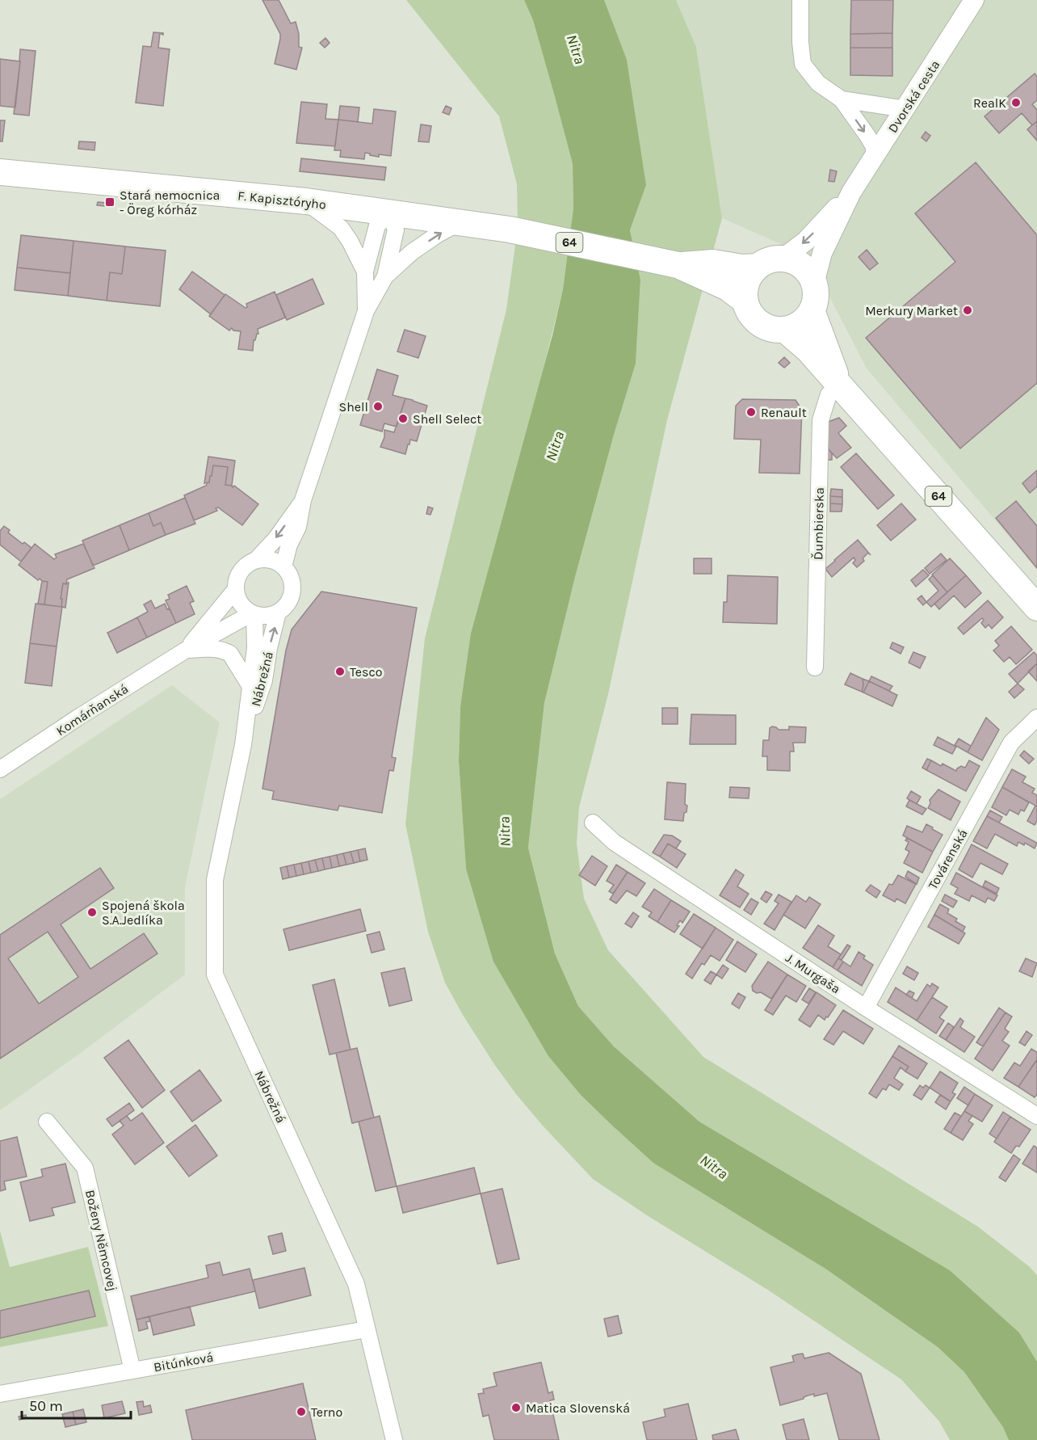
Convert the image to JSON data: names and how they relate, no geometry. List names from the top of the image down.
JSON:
{
  "streets": {
    "main road": ["F. Kapisztóryho", "64"],
    "street": [
      "Dvorská cesta",
      "Ďumbierska",
      "Nábrežná",
      "Komárňanská",
      "Továrenská",
      "J. Murgaša",
      "Boženy Němcovej",
      "Bitúnková"
    ]
  },
  "crossings": [
    ["Dvorská cesta", "64"],
    ["F. Kapisztóryho", "64"],
    ["64", "Ďumbierska"],
    ["Nábrežná", "Komárňanská"],
    ["Nábrežná", "Bitúnková"],
    ["Továrenská", "J. Murgaša"],
    ["Boženy Němcovej", "Bitúnková"]
  ],
  "water": ["Nitra"],
  "places": {
    "other": [
      "RealK",
      "Merkury Market",
      "Shell",
      "Renault",
      "Shell Select",
      "Tesco",
      "Spojená škola S.A.Jedlíka",
      "Matica Slovenská",
      "Terno"
    ],
    "transit": ["Stará nemocnica - Öreg kórház"]
  },
  "scale_bar": "50 m"
}
